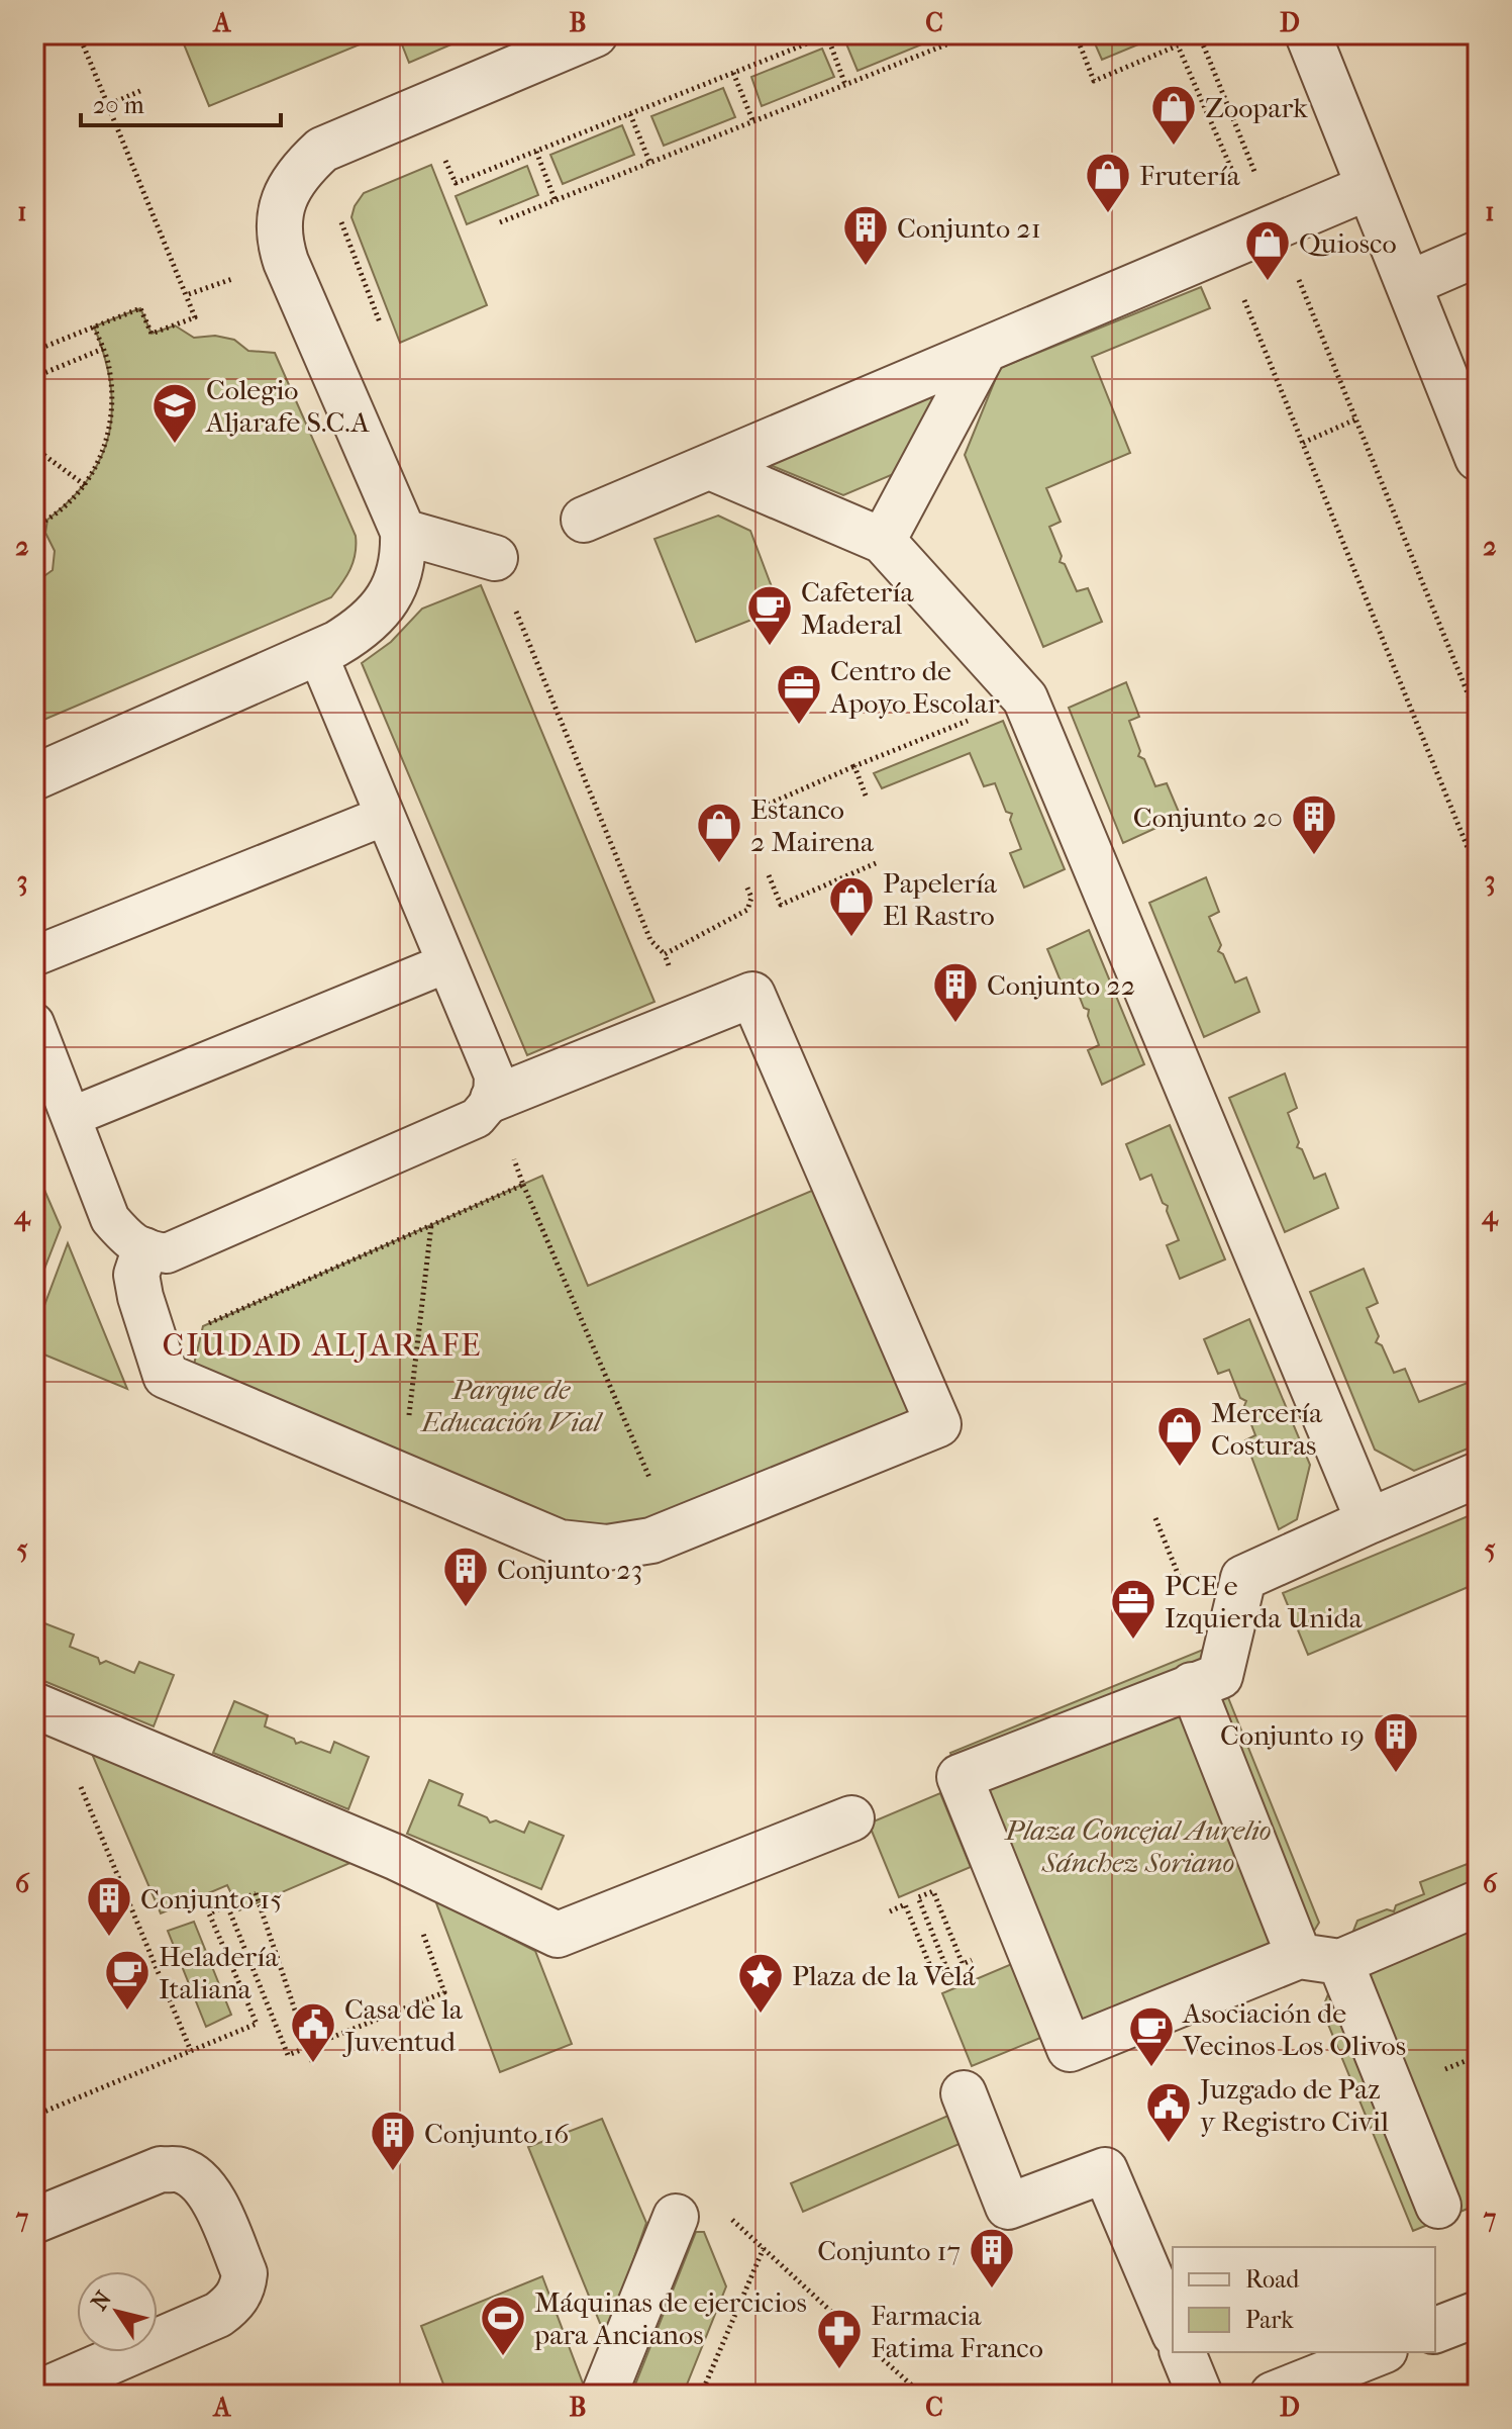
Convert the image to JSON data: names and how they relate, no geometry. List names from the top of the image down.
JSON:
{
  "districts": ["CIUDAD ALJARAFE"],
  "parks": ["Parque de Educación Vial", "Plaza Concejal Aurelio Sánchez Soriano"],
  "places": {
    "shop": [
      "Zoopark",
      "Frutería",
      "Quiosco",
      "Estanco 2 Mairena",
      "Papelería El Rastro",
      "Mercería Costuras"
    ],
    "building": [
      "Conjunto 21",
      "Conjunto 20",
      "Conjunto 22",
      "Conjunto 23",
      "Conjunto 19",
      "Conjunto 15",
      "Conjunto 16",
      "Conjunto 17"
    ],
    "school or university": ["Colegio Aljarafe S.C.A"],
    "cafe": ["Cafetería Maderal", "Heladería Italiana", "Asociación de Vecinos Los Olivos"],
    "office": ["Centro de Apoyo Escolar", "PCE e Izquierda Unida"],
    "place": ["Plaza de la Velá"],
    "public building": ["Casa de la Juventud", "Juzgado de Paz y Registro Civil"],
    "sports": ["Máquinas de ejercicios para Ancianos"],
    "pharmacy": ["Farmacia Fatima Franco"]
  },
  "legend": ["Road", "Park"],
  "scale_bar": "20 m",
  "north": "top left",
  "grid": {
    "columns": [
      "A",
      "B",
      "C",
      "D"
    ],
    "rows": [
      "1",
      "2",
      "3",
      "4",
      "5",
      "6",
      "7"
    ]
  }
}
